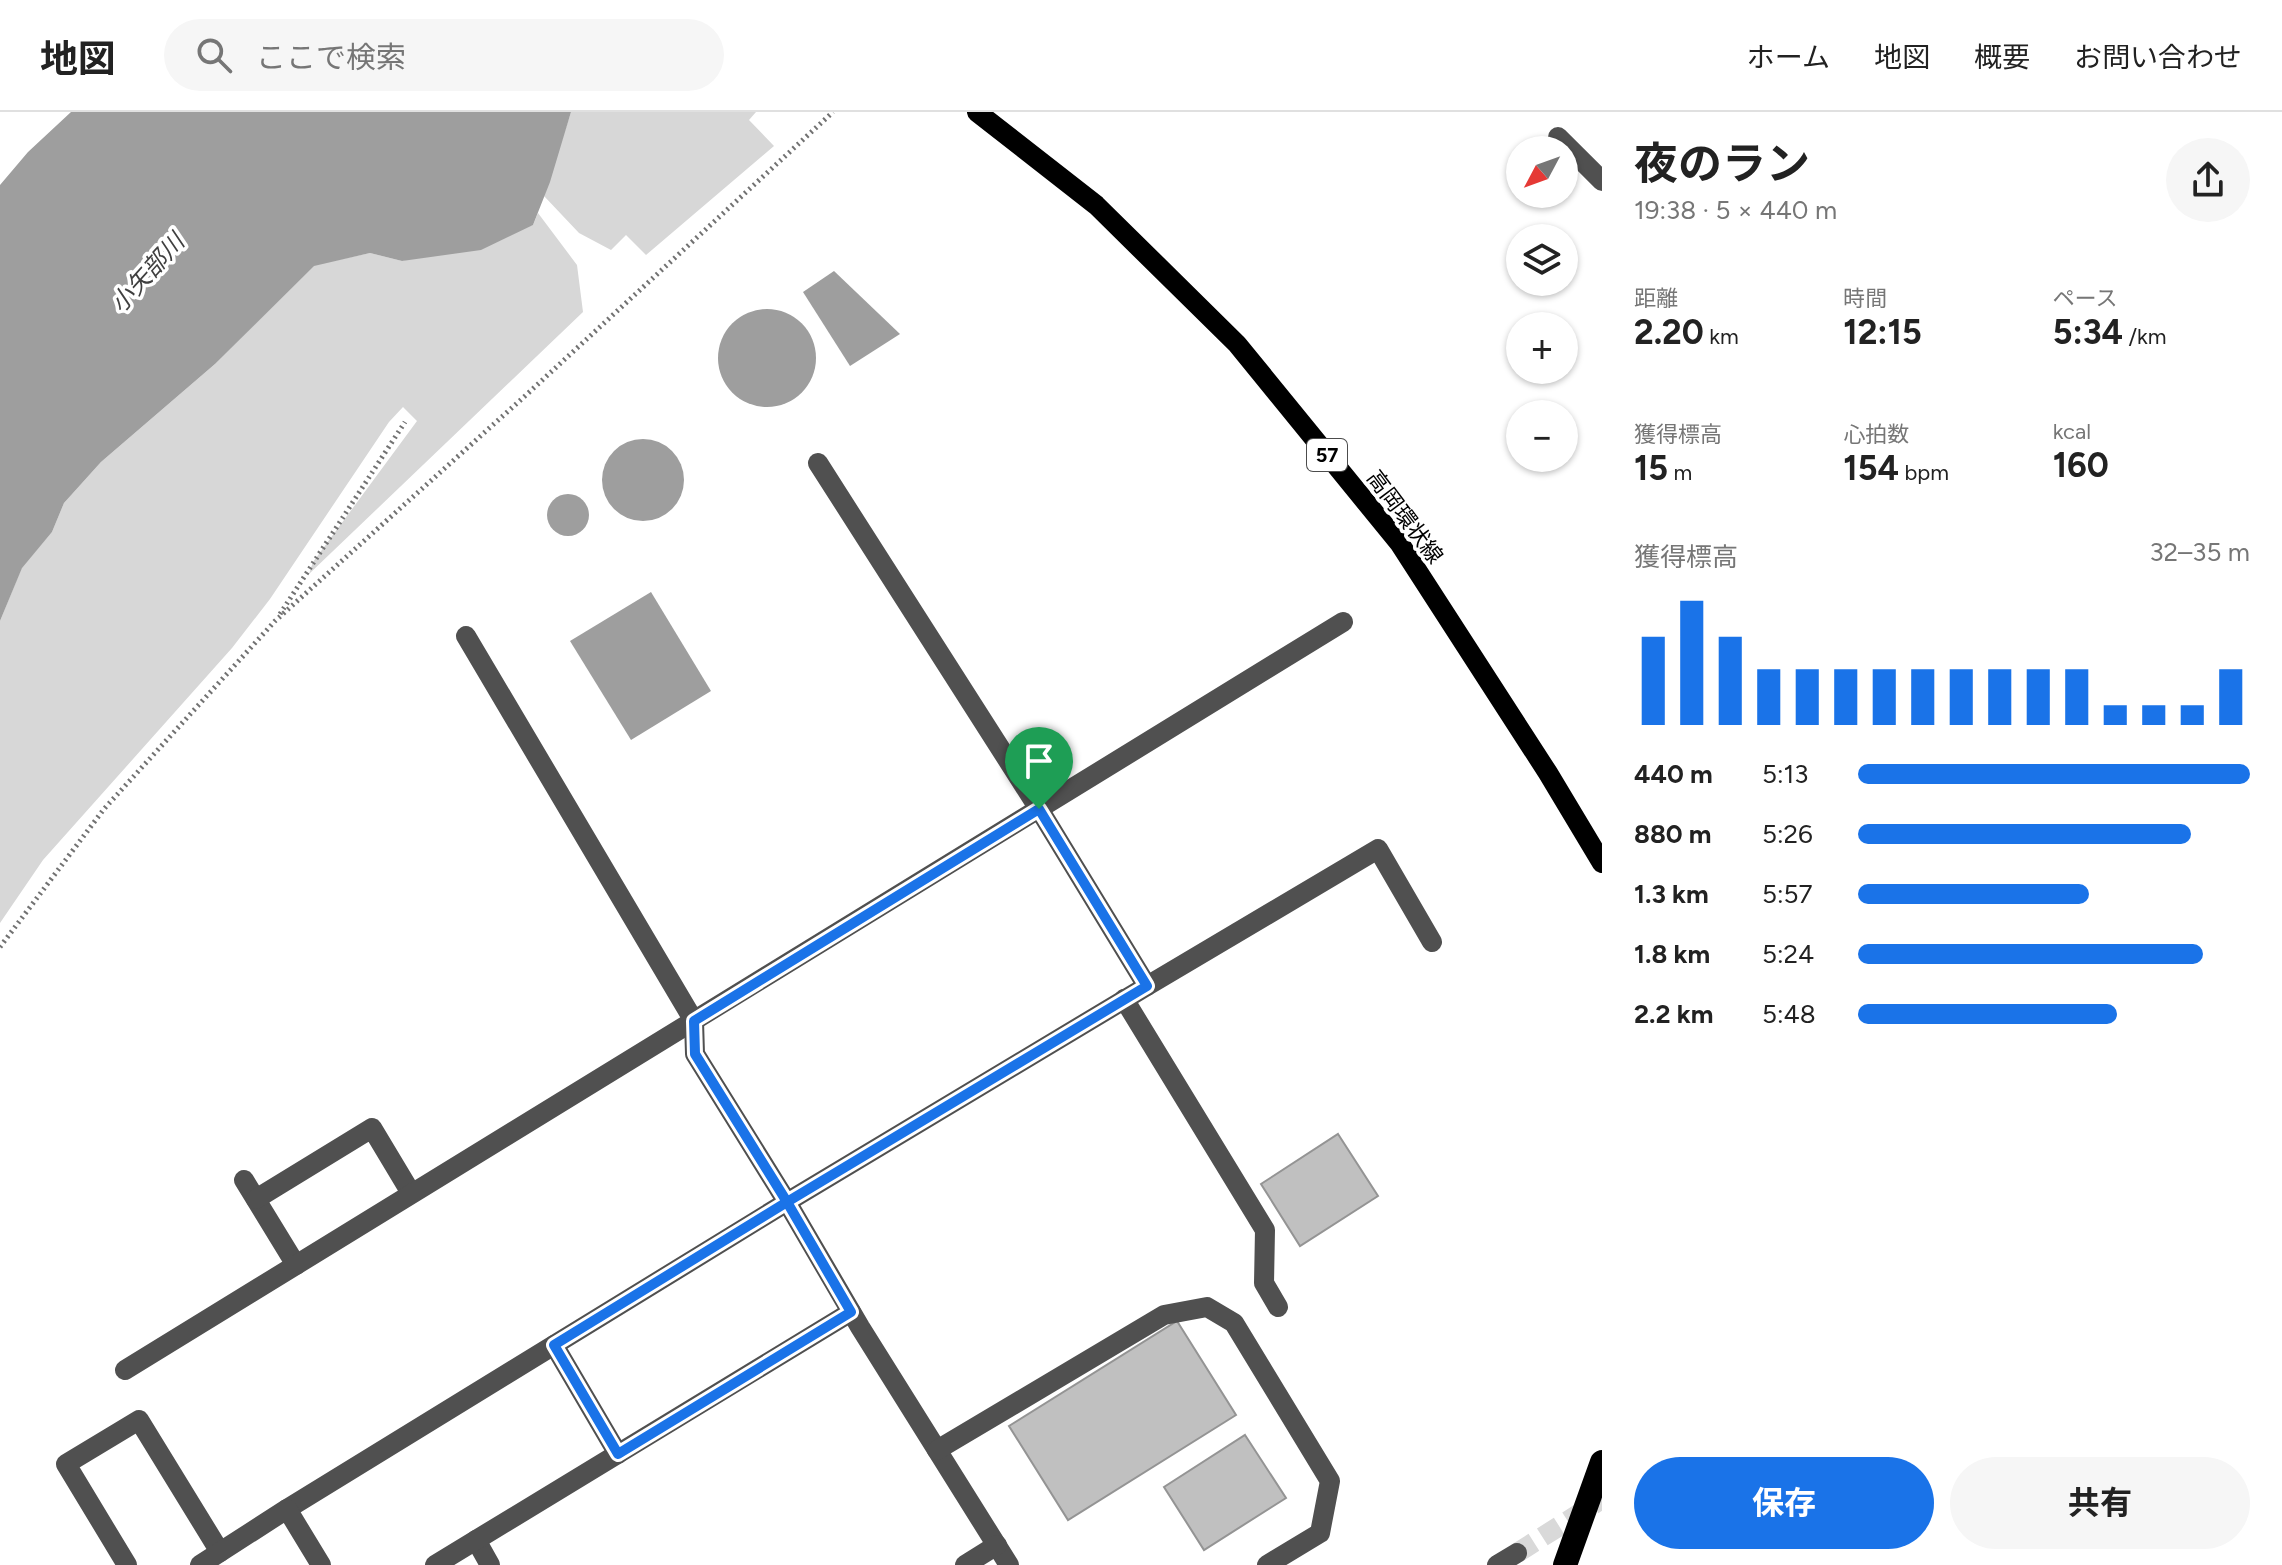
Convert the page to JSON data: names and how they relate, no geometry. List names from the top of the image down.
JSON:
{
  "streets": {
    "main road": ["57", "高岡環状線"]
  },
  "water": ["小矢部川"],
  "north": "bottom left",
  "page": {
    "header": "地図",
    "search": "ここで検索",
    "nav": [
      "ホーム",
      "地図",
      "概要",
      "お問い合わせ"
    ],
    "heading": ["夜のラン", "19:38 · 5 × 440 m"],
    "map_buttons": ["+", "−"],
    "stats": [
      ["距離", "2.20 km"],
      ["時間", "12:15"],
      ["ペース", "5:34 /km"],
      ["獲得標高", "15 m"],
      ["心拍数", "154 bpm"],
      ["kcal", "160"]
    ],
    "chart": ["獲得標高", "32–35 m"],
    "list": [
      {
        "name": "440 m",
        "note": "5:13"
      },
      {
        "name": "880 m",
        "note": "5:26"
      },
      {
        "name": "1.3 km",
        "note": "5:57"
      },
      {
        "name": "1.8 km",
        "note": "5:24"
      },
      {
        "name": "2.2 km",
        "note": "5:48"
      }
    ],
    "buttons": ["保存", "共有"]
  }
}
